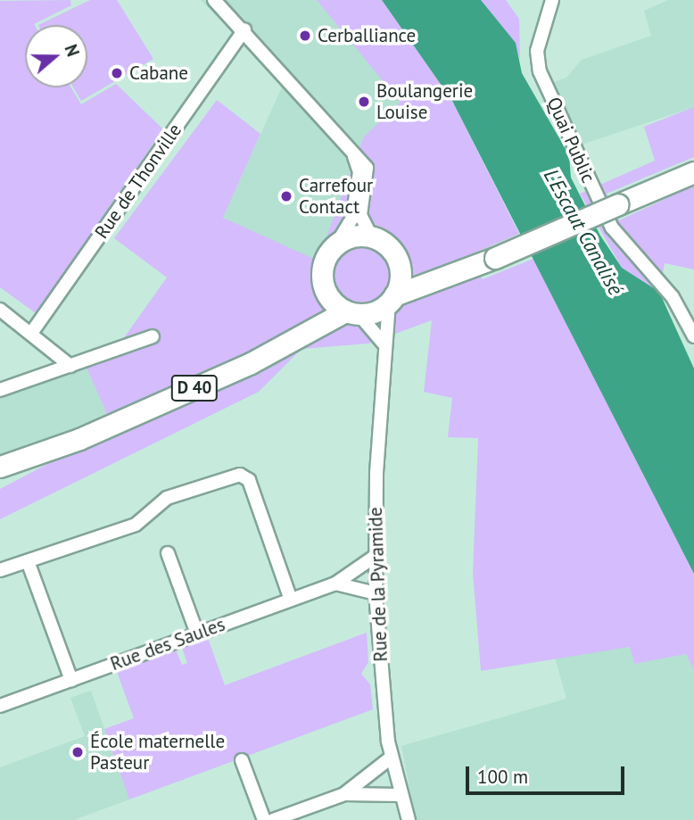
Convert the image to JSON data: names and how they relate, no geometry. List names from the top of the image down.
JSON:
{
  "streets": {
    "main road": ["D 40"],
    "street": [
      "Quai Public",
      "Rue de Thonville",
      "Rue de la Pyramide",
      "Rue des Saules"
    ]
  },
  "crossings": [
    ["D 40", "Rue de la Pyramide"],
    ["Rue de la Pyramide", "Rue des Saules"]
  ],
  "water": ["L'Escaut Canalisé"],
  "places": [
    "Cerballiance",
    "Cabane",
    "Boulangerie Louise",
    "Carrefour Contact",
    "École maternelle Pasteur"
  ],
  "scale_bar": "100 m",
  "north": "right"
}
